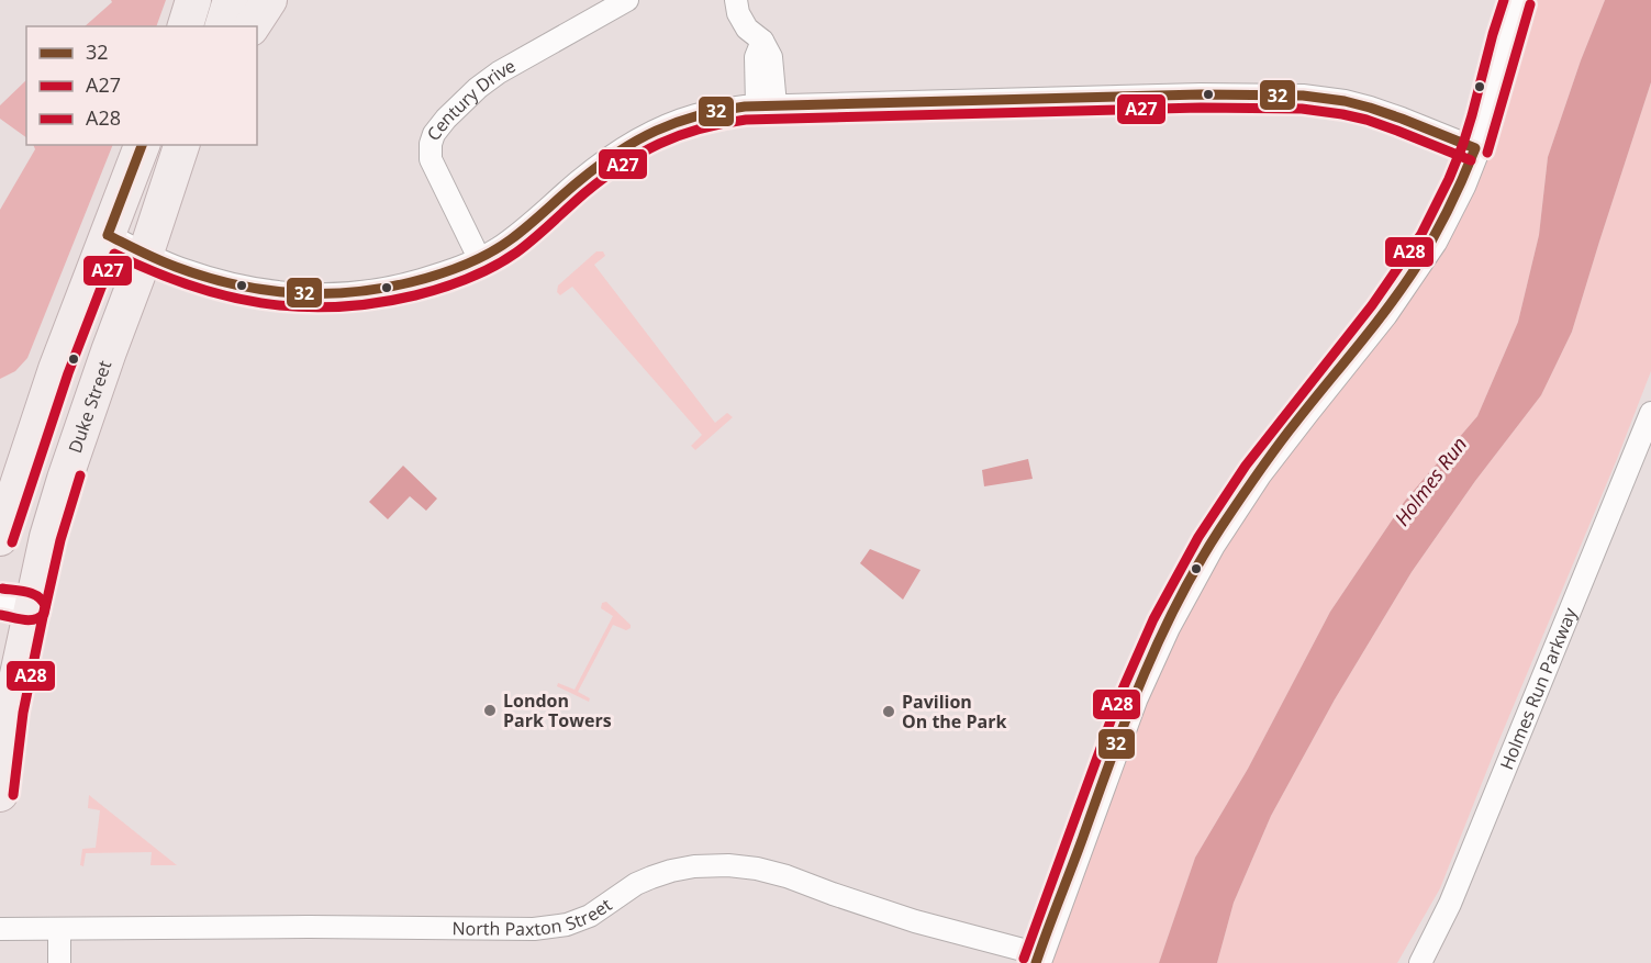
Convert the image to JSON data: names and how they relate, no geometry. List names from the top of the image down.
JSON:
{
  "streets": {
    "main road": ["Duke Street"],
    "street": ["Century Drive", "Holmes Run Parkway", "North Paxton Street"]
  },
  "water": ["Holmes Run"],
  "places": ["London Park Towers", "Pavilion On the Park"],
  "lines": ["transit line A28", "transit line A27", "transit line 32"],
  "legend": ["32", "A27", "A28"]
}
